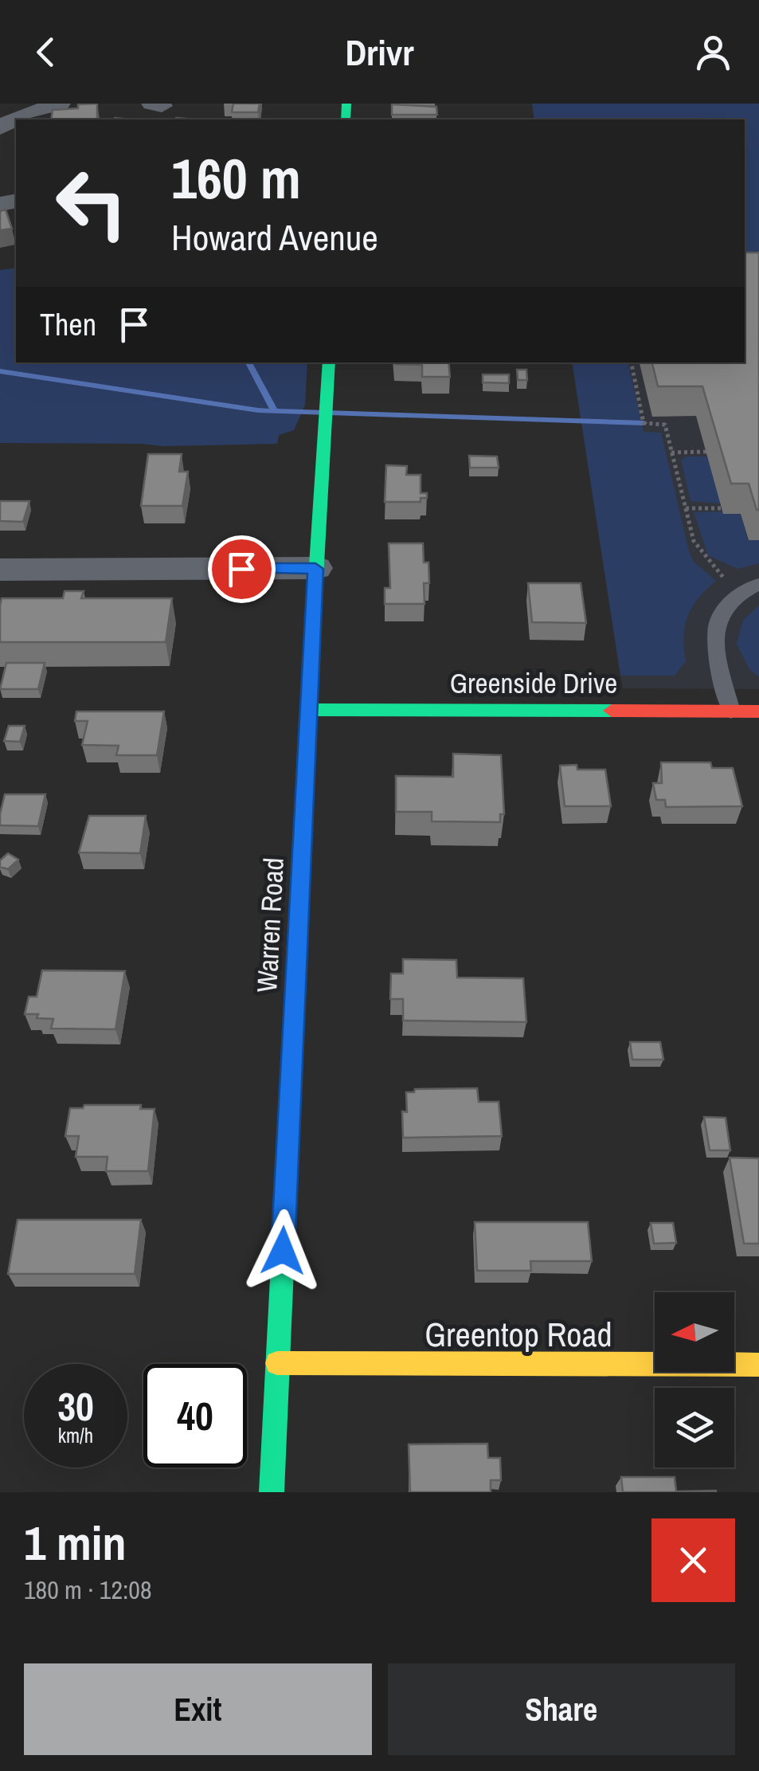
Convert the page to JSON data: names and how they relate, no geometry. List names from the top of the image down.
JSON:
{
  "streets": {
    "street": ["Greenside Drive", "Warren Road", "Greentop Road"]
  },
  "crossings": [
    ["Greenside Drive", "Warren Road"],
    ["Warren Road", "Greentop Road"]
  ],
  "north": "left",
  "page": {
    "header": "Drivr",
    "turn": ["160 m", "Howard Avenue"],
    "then": "Then",
    "speed": "30 km/h",
    "limit": "40",
    "heading": ["1 min", "180 m · 12:08"],
    "buttons": ["Exit", "Share"]
  }
}
